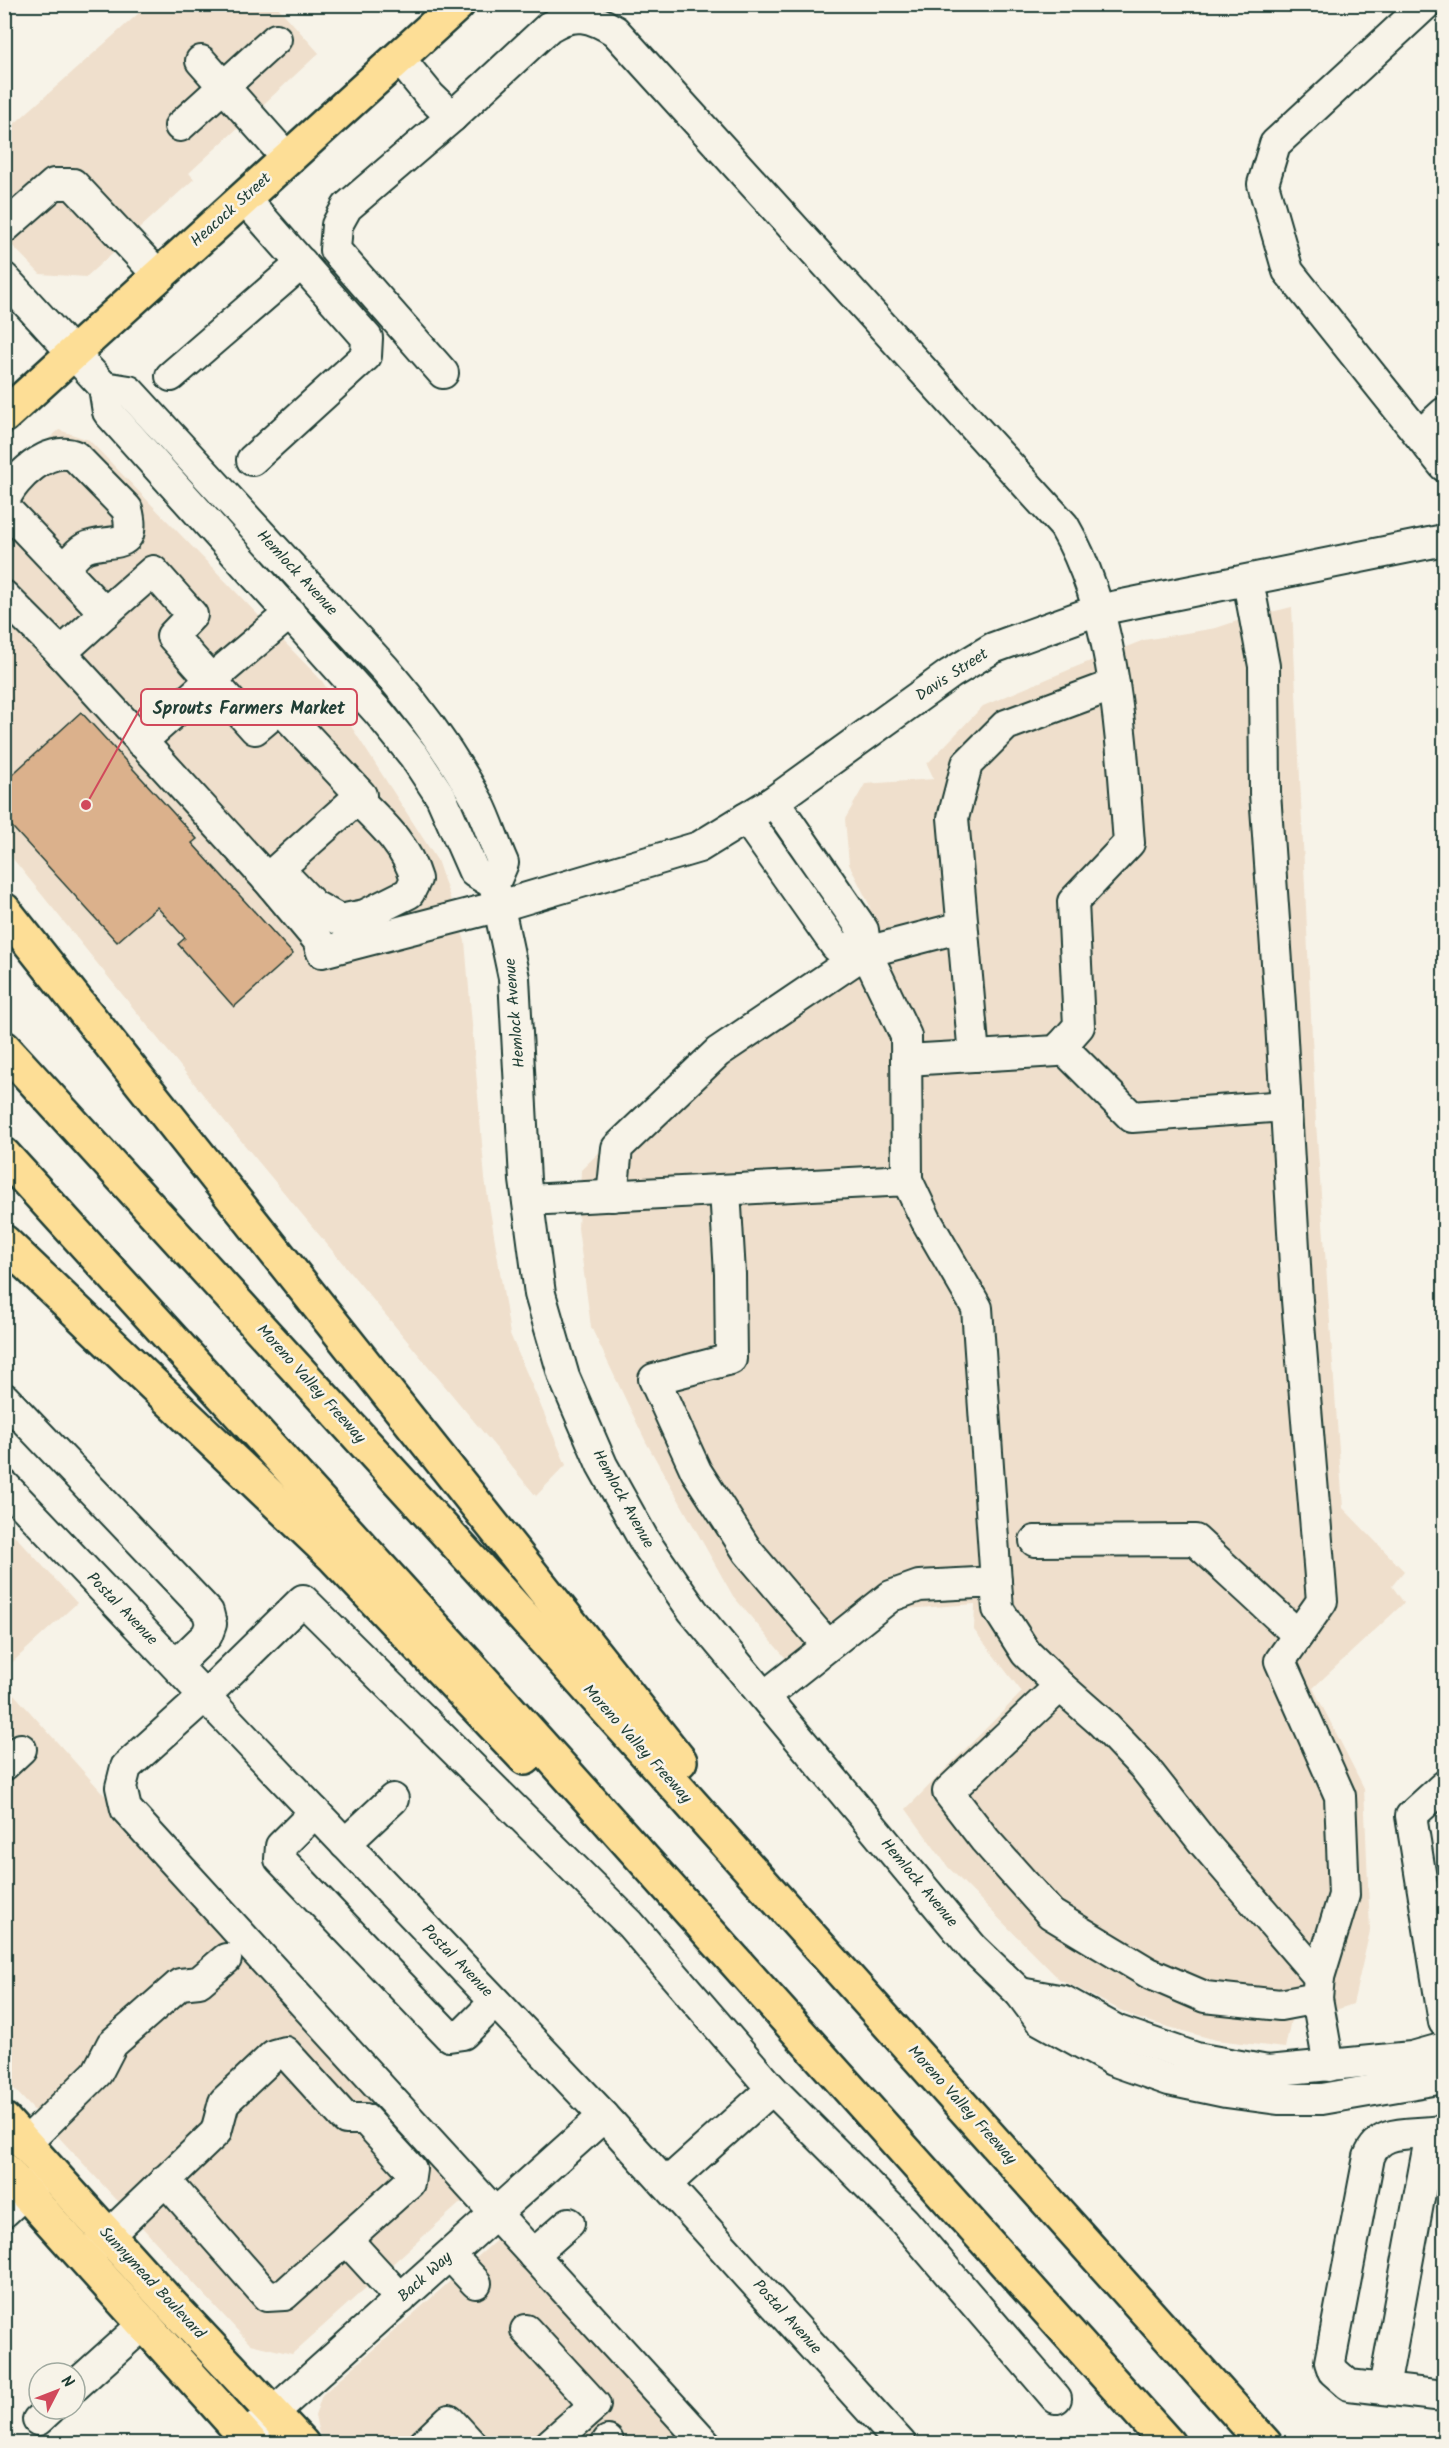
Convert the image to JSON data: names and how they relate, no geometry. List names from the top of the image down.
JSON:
{
  "streets": {
    "main road": ["Heacock Street", "Moreno Valley Freeway", "Sunnymead Boulevard"],
    "street": [
      "Hemlock Avenue",
      "Davis Street",
      "Postal Avenue",
      "Back Way"
    ]
  },
  "crossings": [
    ["Heacock Street", "Hemlock Avenue"],
    ["Hemlock Avenue", "Davis Street"],
    ["Postal Avenue", "Back Way"],
    ["Back Way", "Sunnymead Boulevard"]
  ],
  "places": ["Sprouts Farmers Market"],
  "north": "top right"
}
